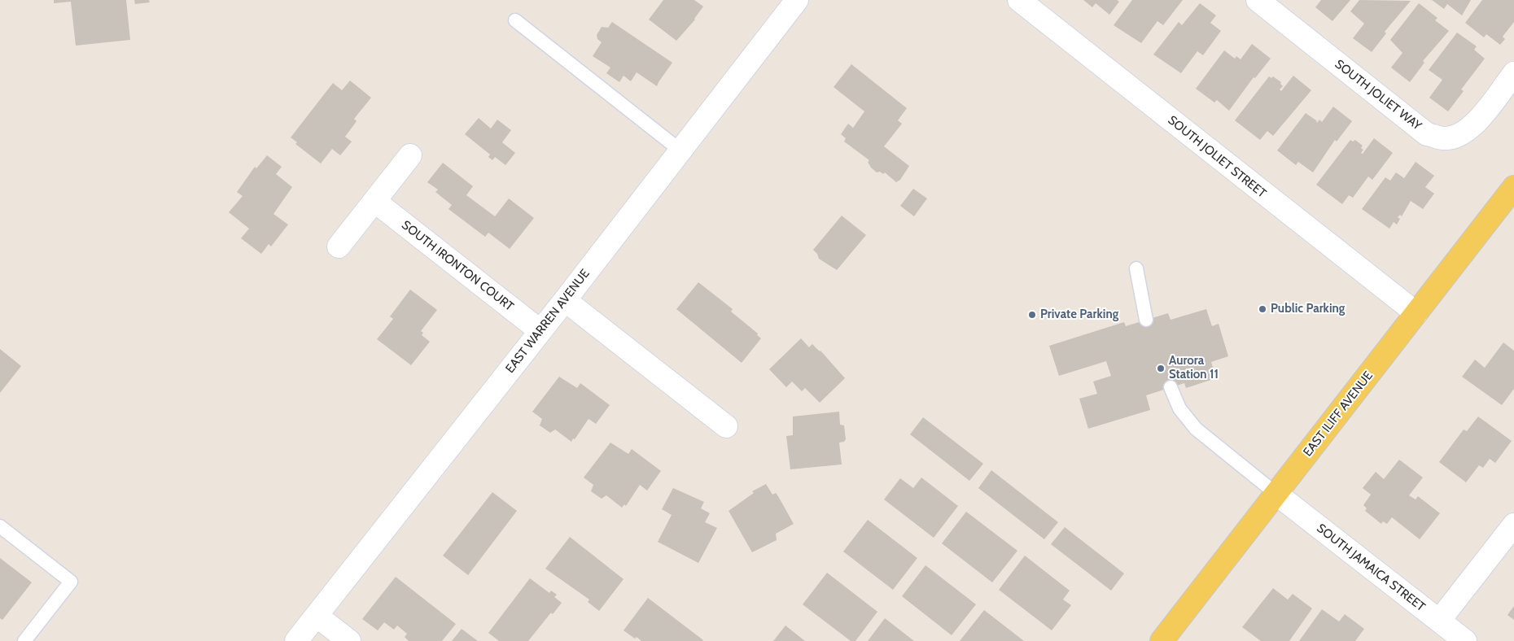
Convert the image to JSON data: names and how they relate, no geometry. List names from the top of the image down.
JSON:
{
  "streets": {
    "main road": ["EAST ILIFF AVENUE"],
    "street": [
      "SOUTH JOLIET WAY",
      "SOUTH JOLIET STREET",
      "SOUTH IRONTON COURT",
      "EAST WARREN AVENUE",
      "SOUTH JAMAICA STREET"
    ]
  },
  "crossings": [
    ["SOUTH JOLIET STREET", "EAST ILIFF AVENUE"],
    ["SOUTH IRONTON COURT", "EAST WARREN AVENUE"],
    ["EAST ILIFF AVENUE", "SOUTH JAMAICA STREET"]
  ],
  "places": ["Public Parking", "Private Parking", "Aurora Station 11"]
}
